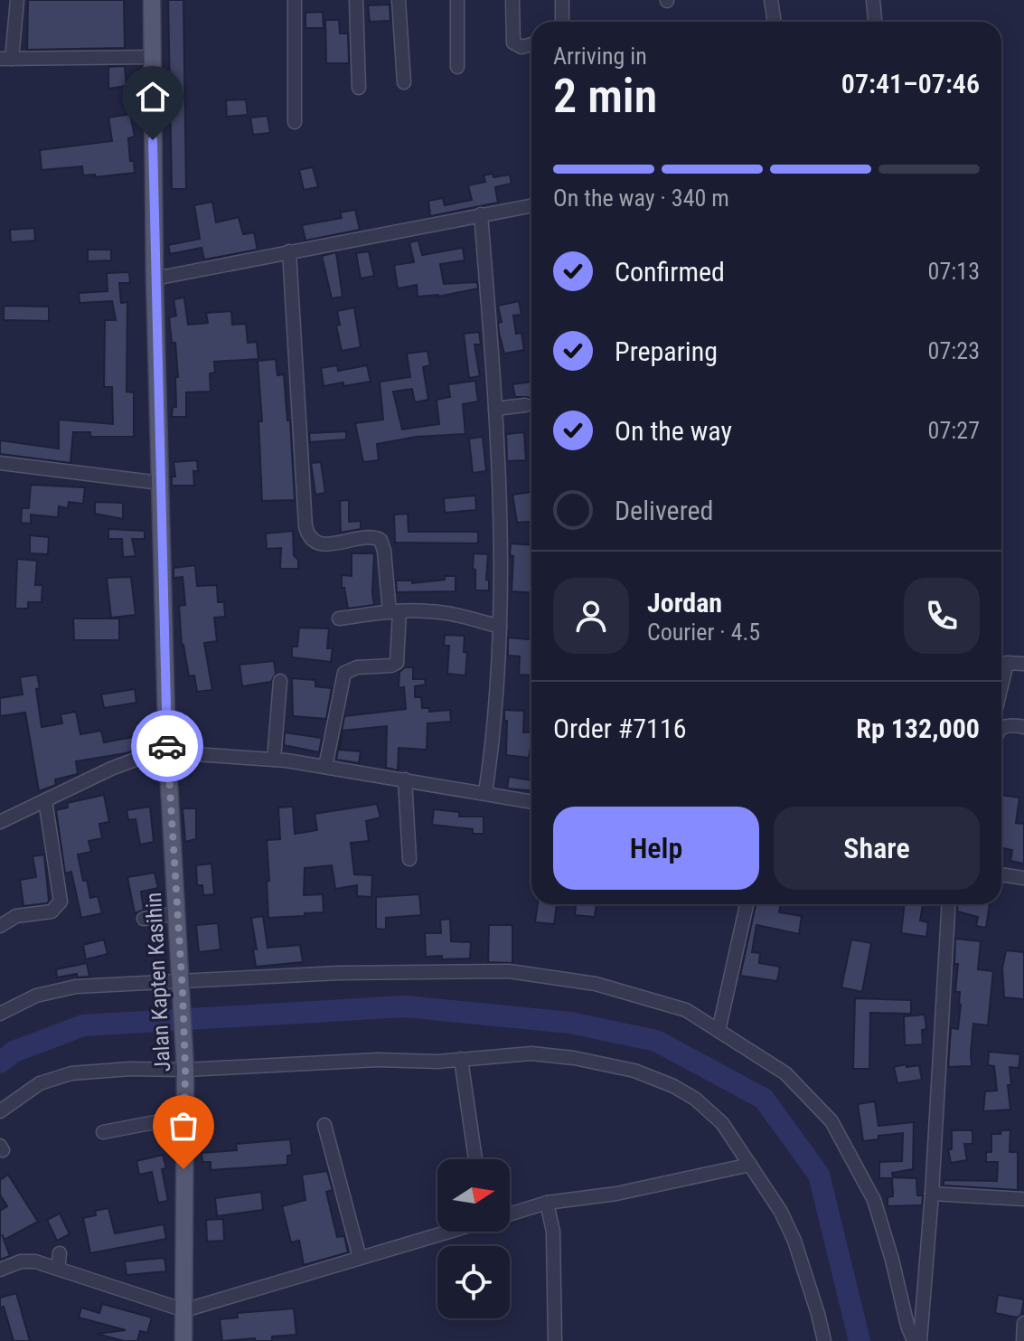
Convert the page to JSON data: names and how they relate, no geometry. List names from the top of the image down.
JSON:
{
  "streets": {
    "main road": ["Jalan Kapten Kasihin"]
  },
  "north": "right",
  "page": {
    "heading": ["2 min", "Arriving in", "07:41–07:46"],
    "panel": [
      "Jordan",
      "Courier · 4.5",
      "Order #7116",
      "Rp 132,000"
    ],
    "bar": "On the way · 340 m",
    "list": [
      ["Confirmed", "07:13"],
      ["Preparing", "07:23"],
      ["On the way", "07:27"],
      "Delivered"
    ],
    "buttons": ["Help", "Share"]
  }
}
